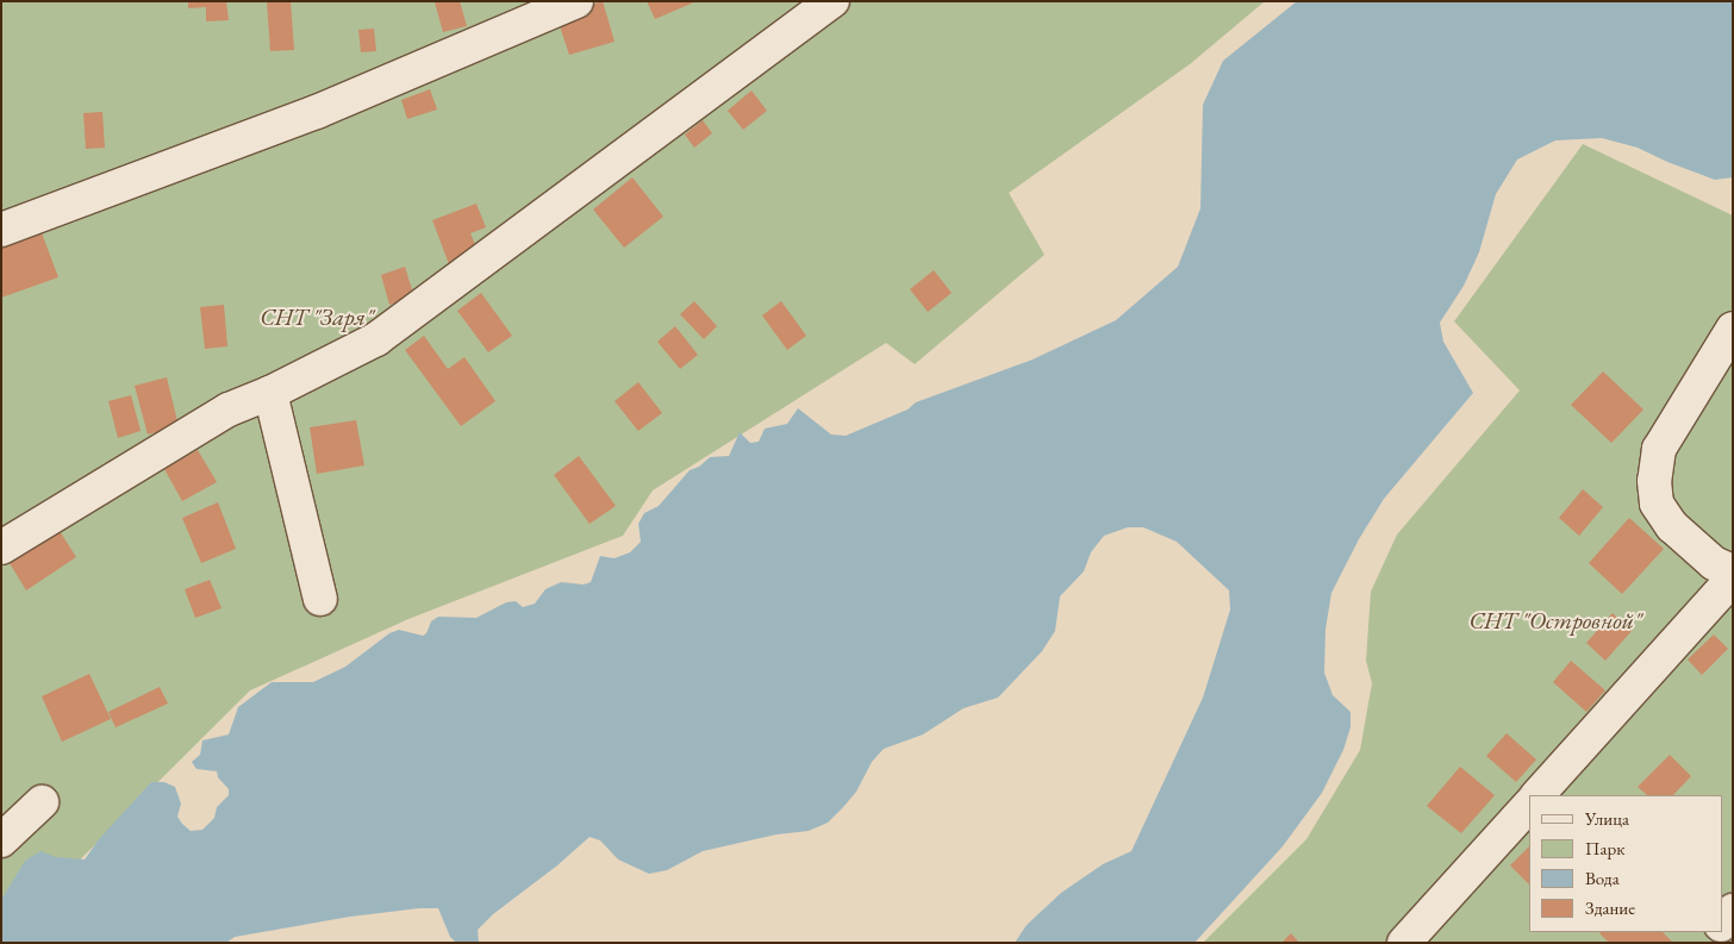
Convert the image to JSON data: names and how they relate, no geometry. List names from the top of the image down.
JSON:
{
  "parks": ["СНТ \"Заря\"", "СНТ \"Островной\""],
  "legend": [
    "Улица",
    "Парк",
    "Вода",
    "Здание"
  ]
}
